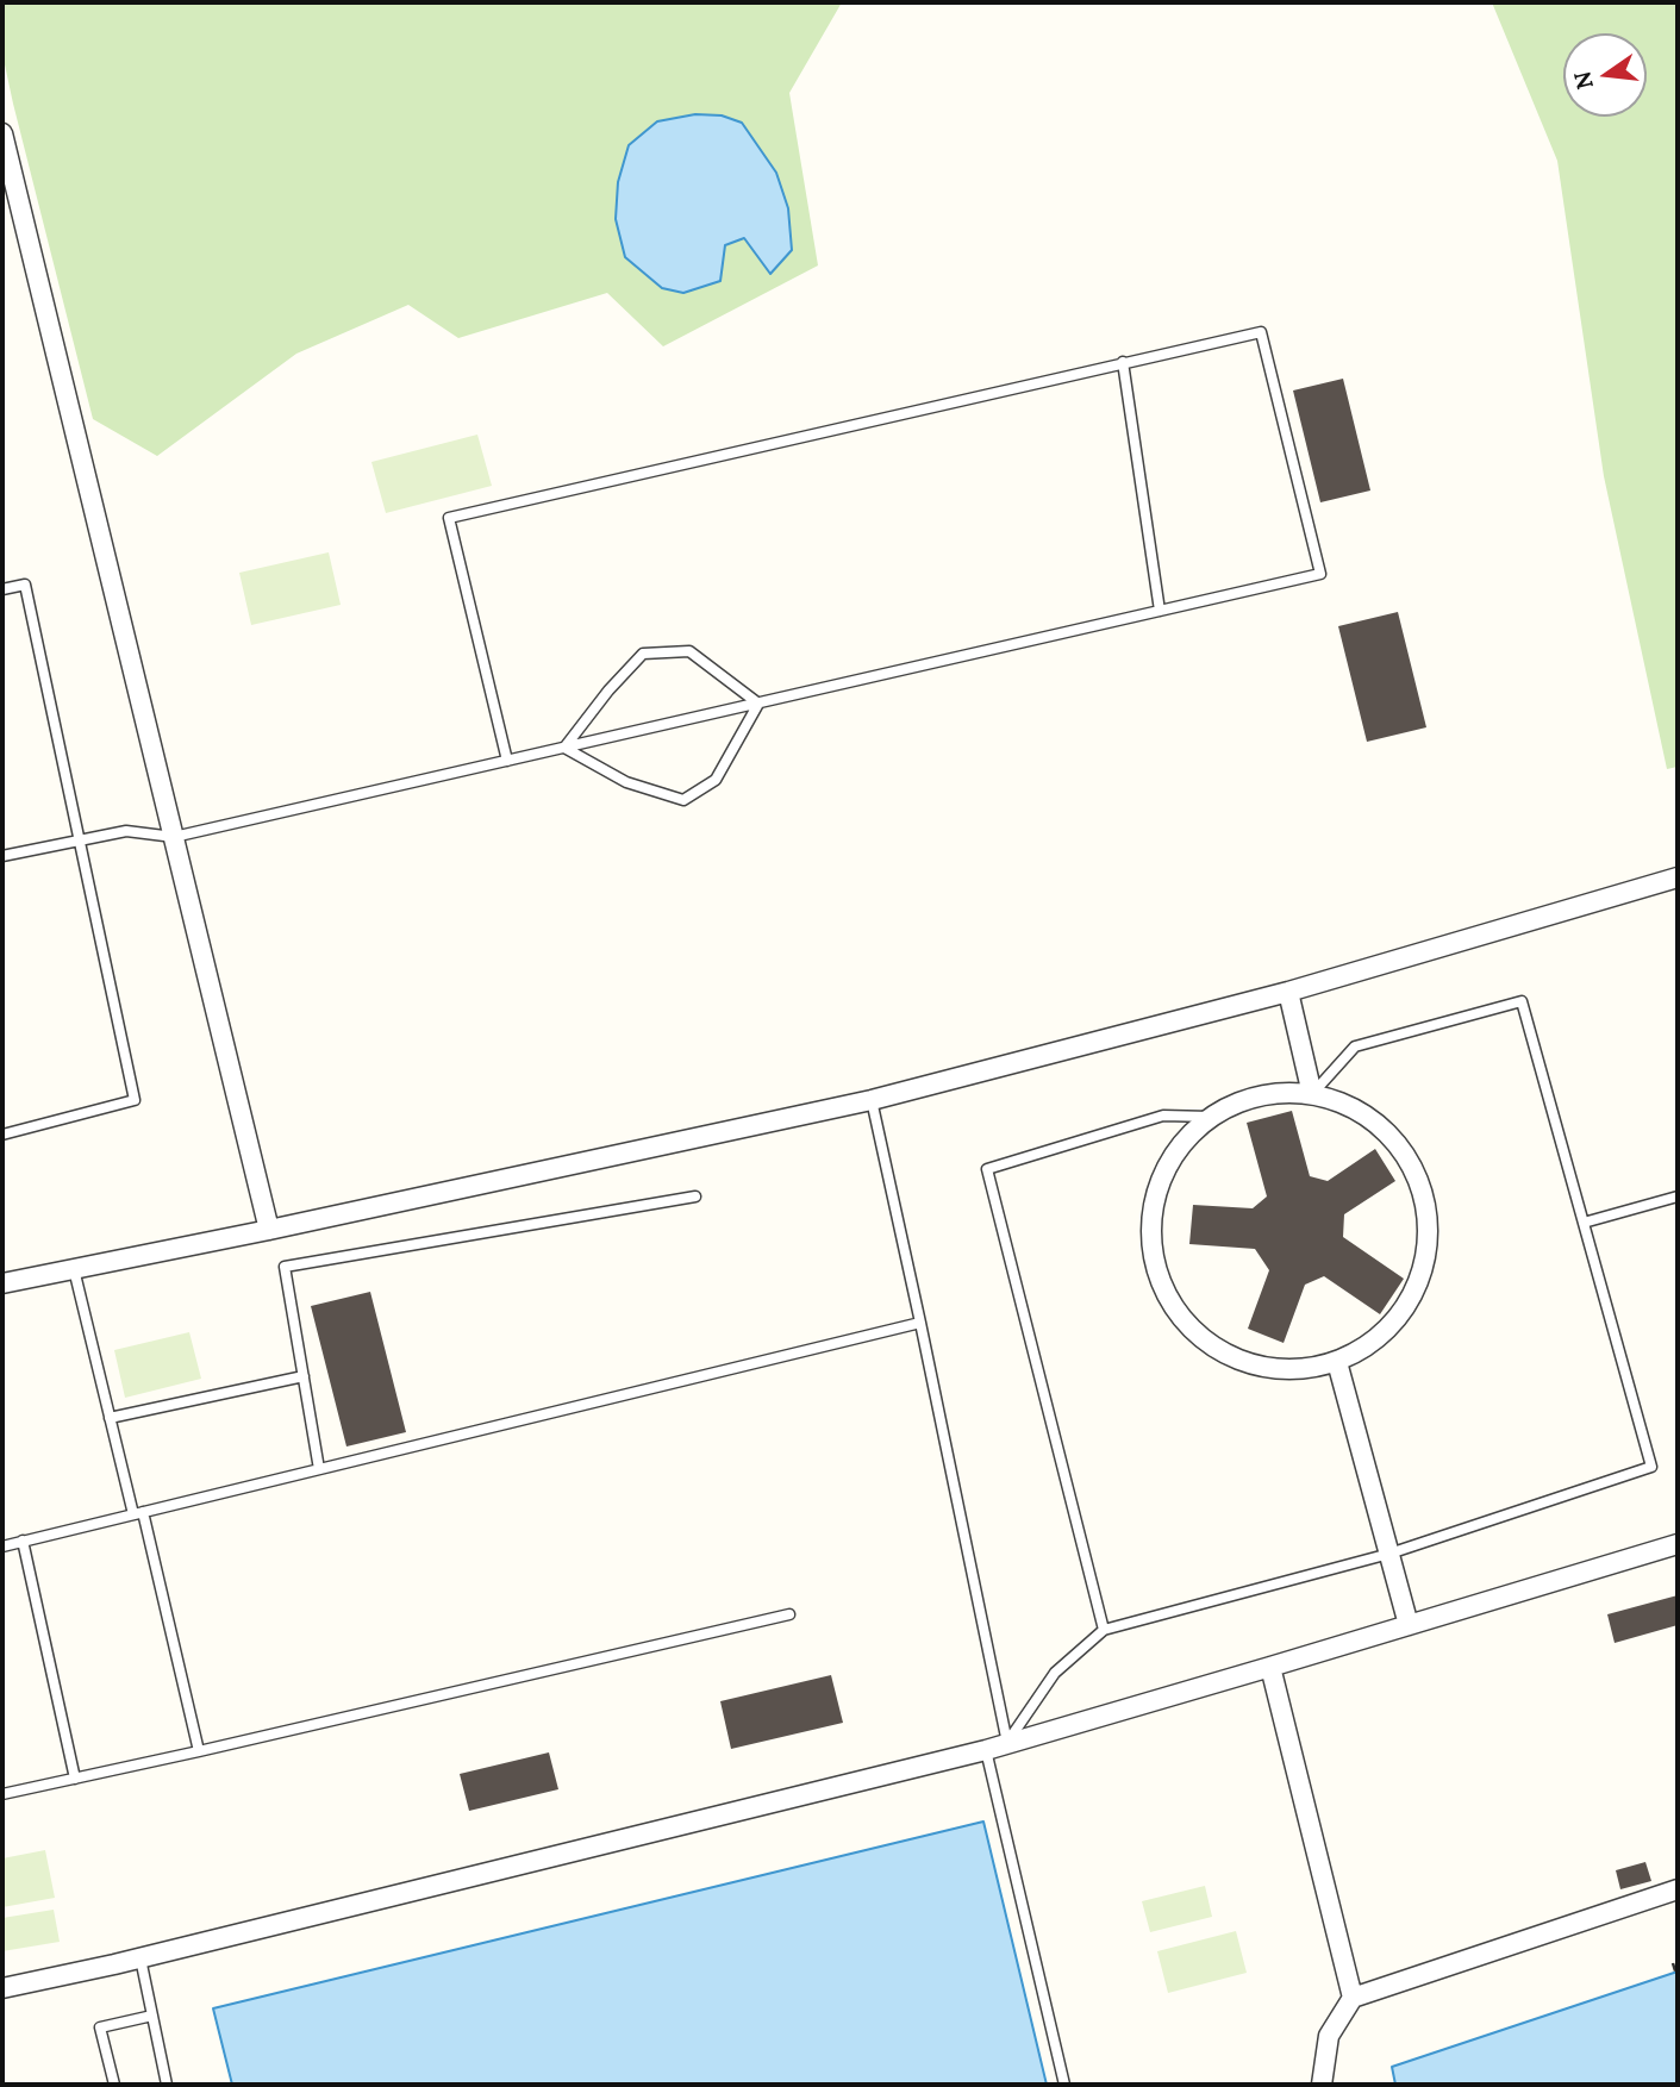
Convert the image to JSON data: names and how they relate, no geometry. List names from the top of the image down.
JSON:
{
  "north": "left"
}
